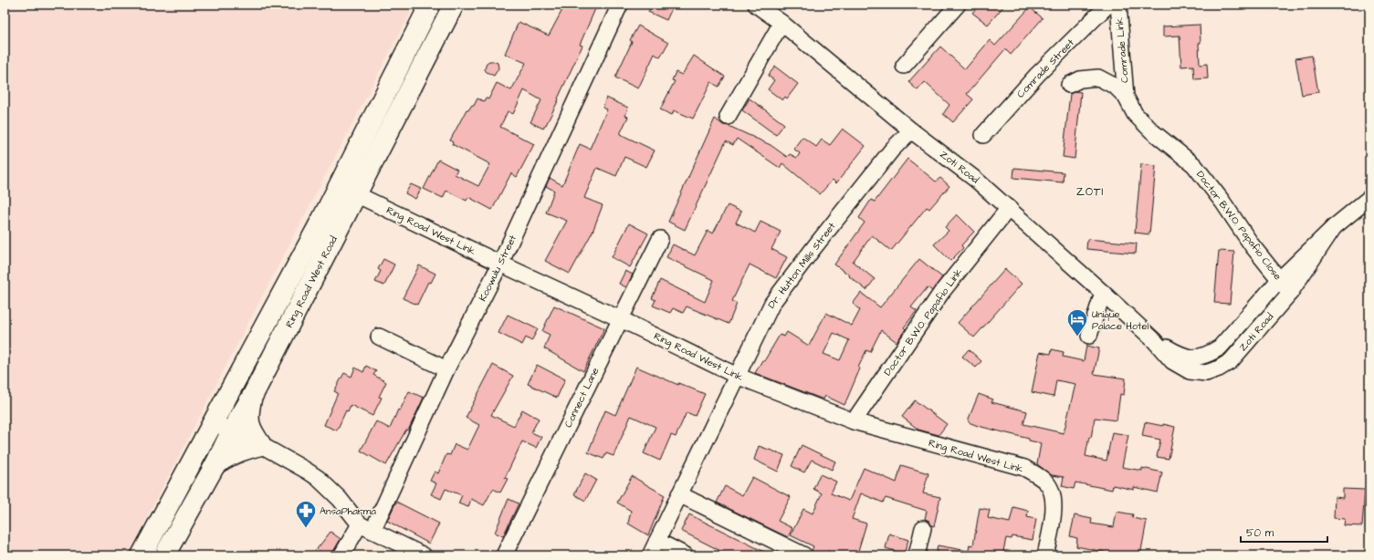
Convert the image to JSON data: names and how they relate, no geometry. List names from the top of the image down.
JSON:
{
  "streets": {
    "main road": ["Ring Road West Road"],
    "street": [
      "Comrade Link",
      "Comrade Street",
      "Zoti Road",
      "Doctor B.W.O. Papafio Close",
      "Ring Road West Link",
      "Dr. Hutton Mills Street",
      "Koowulu Street",
      "Doctor B.W.O. Papafio Link",
      "Connect Lane"
    ]
  },
  "crossings": [
    ["Comrade Link", "Doctor B.W.O. Papafio Close"],
    ["Zoti Road", "Doctor B.W.O. Papafio Close"],
    ["Zoti Road", "Dr. Hutton Mills Street"],
    ["Zoti Road", "Doctor B.W.O. Papafio Link"],
    ["Ring Road West Link", "Dr. Hutton Mills Street"],
    ["Ring Road West Link", "Koowulu Street"],
    ["Ring Road West Link", "Ring Road West Road"],
    ["Ring Road West Link", "Doctor B.W.O. Papafio Link"],
    ["Ring Road West Link", "Connect Lane"]
  ],
  "districts": ["ZOTI"],
  "places": {
    "hotel": ["Unique Palace Hotel"],
    "pharmacy": ["AnsaPharma"]
  },
  "scale_bar": "50 m"
}
